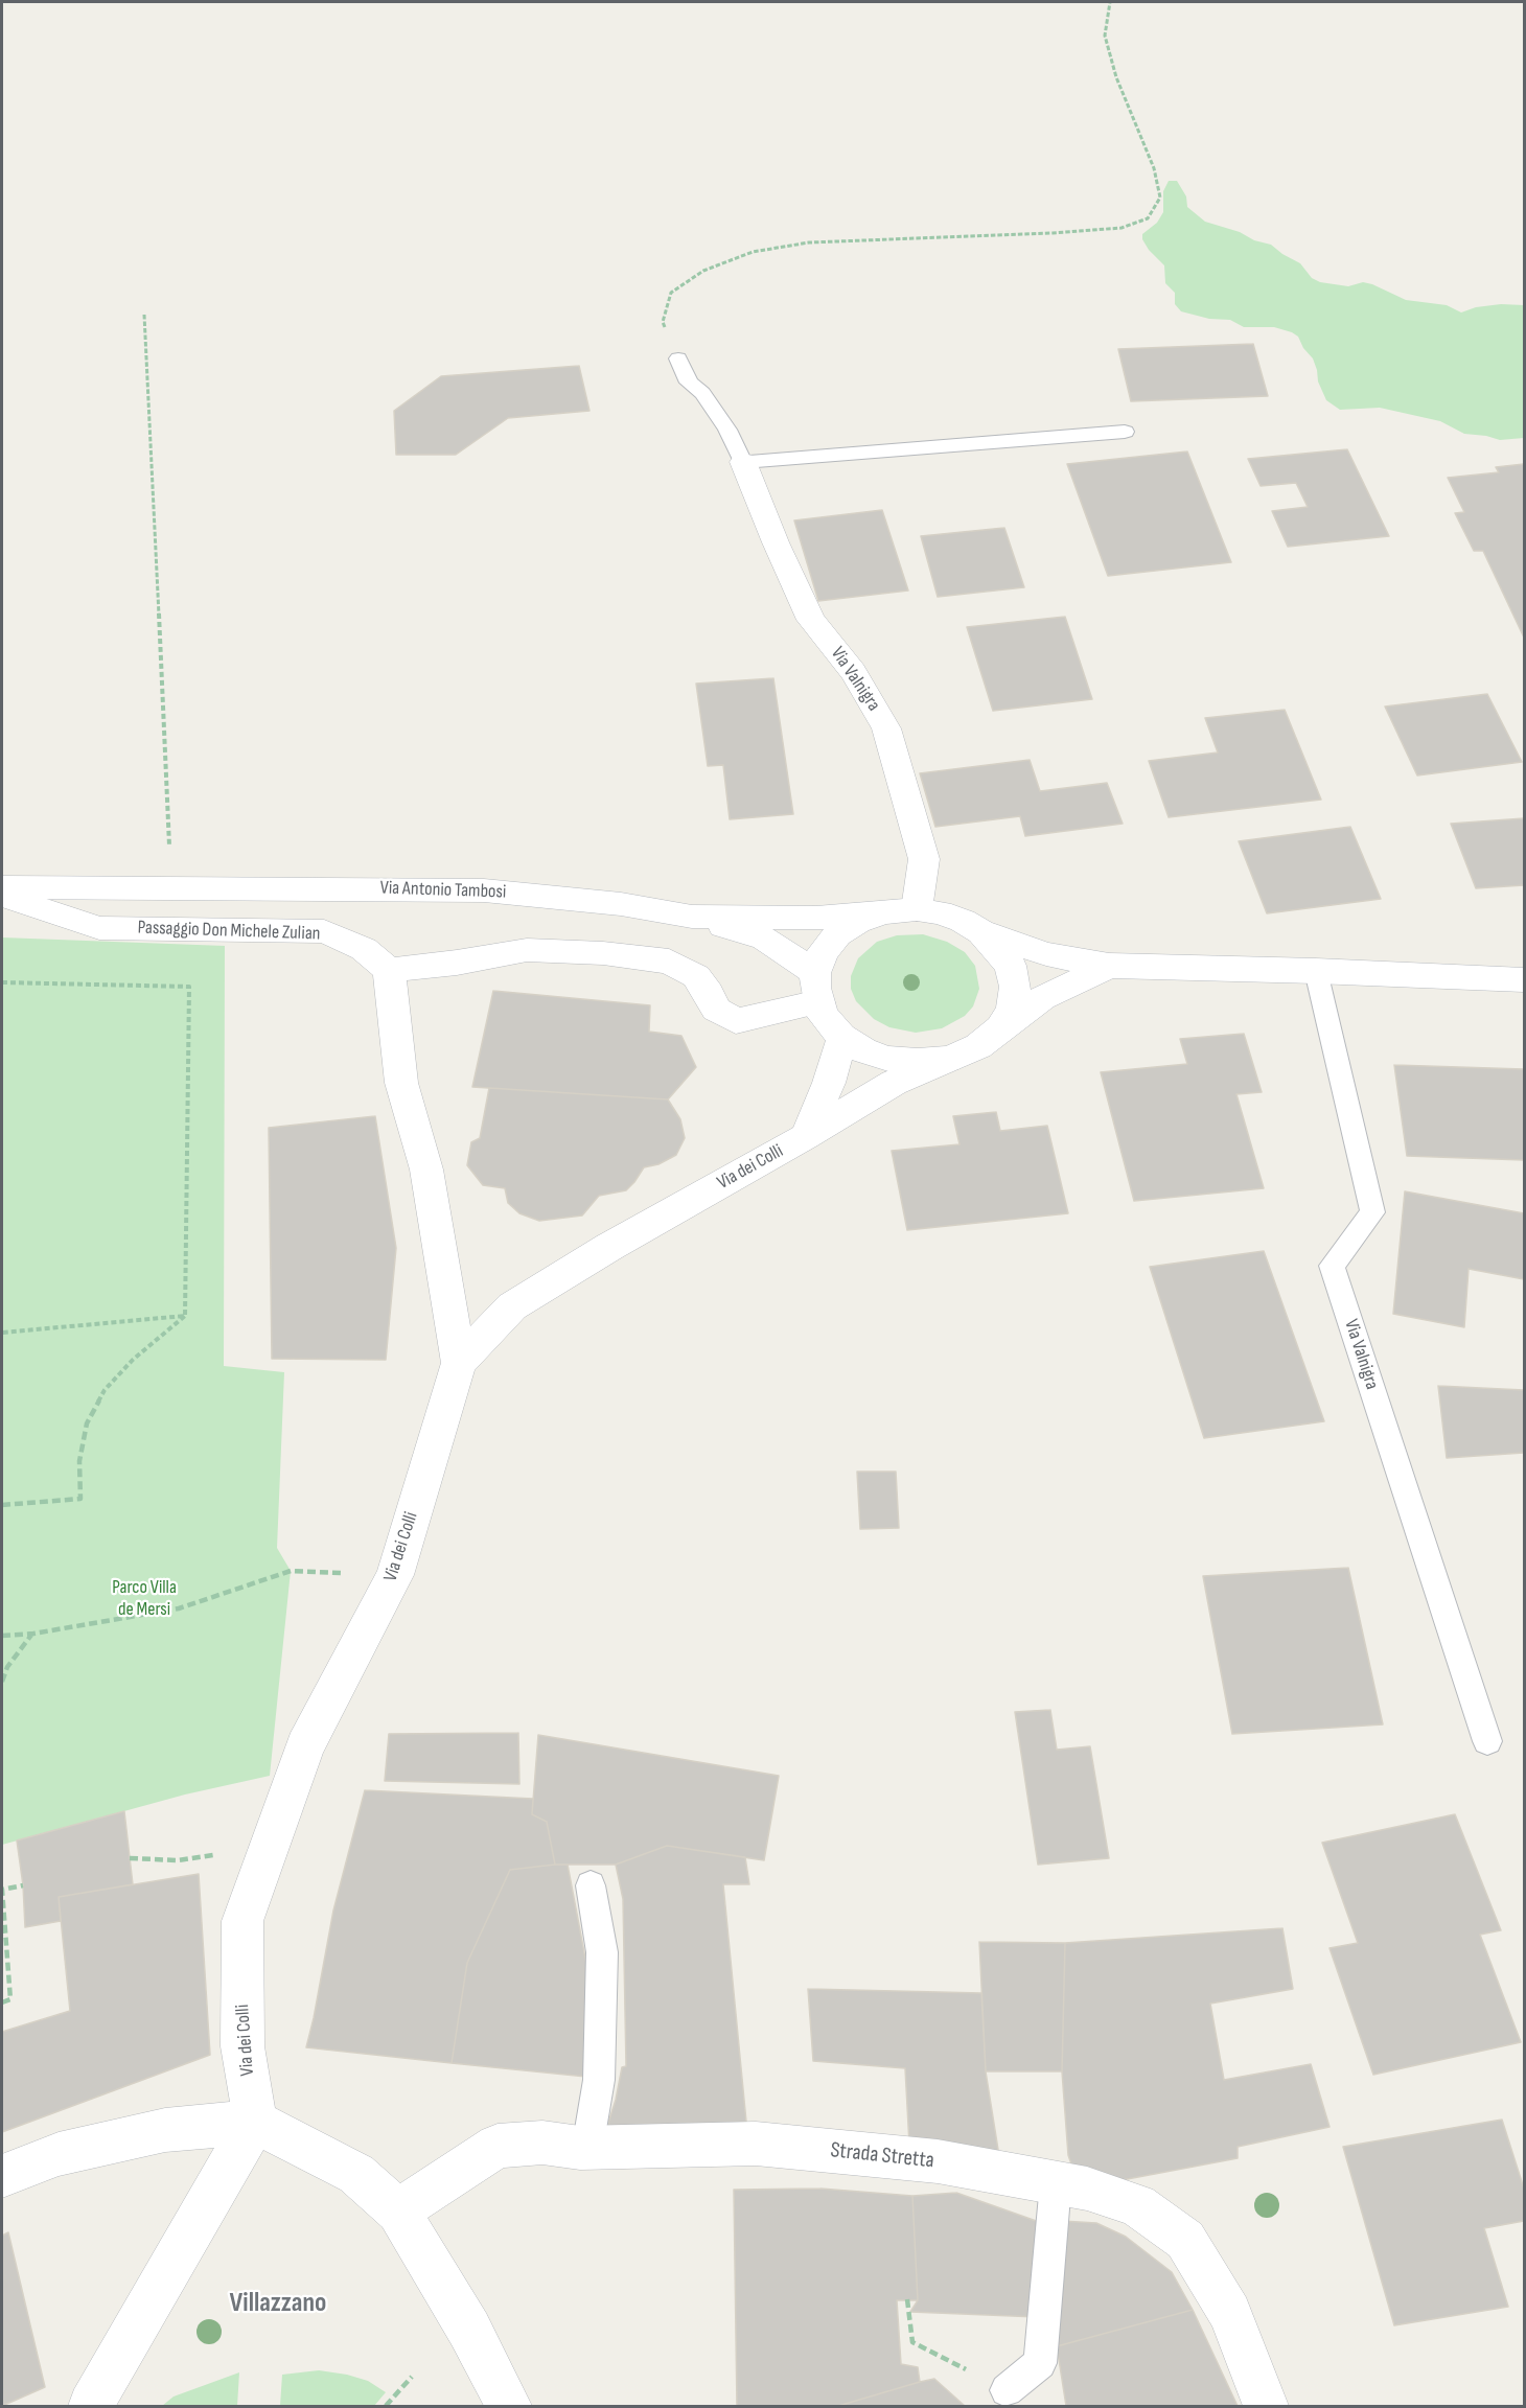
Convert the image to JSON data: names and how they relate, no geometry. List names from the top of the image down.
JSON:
{
  "streets": {
    "street": [
      "Via Valnigra",
      "Via Antonio Tambosi",
      "Passaggio Don Michele Zulian",
      "Via dei Colli",
      "Strada Stretta"
    ]
  },
  "crossings": [
    ["Via Valnigra", "Via Antonio Tambosi"],
    ["Via Valnigra", "Via dei Colli"],
    ["Via Antonio Tambosi", "Via dei Colli"]
  ],
  "districts": ["Villazzano"],
  "parks": ["Parco Villa de Mersi"]
}
